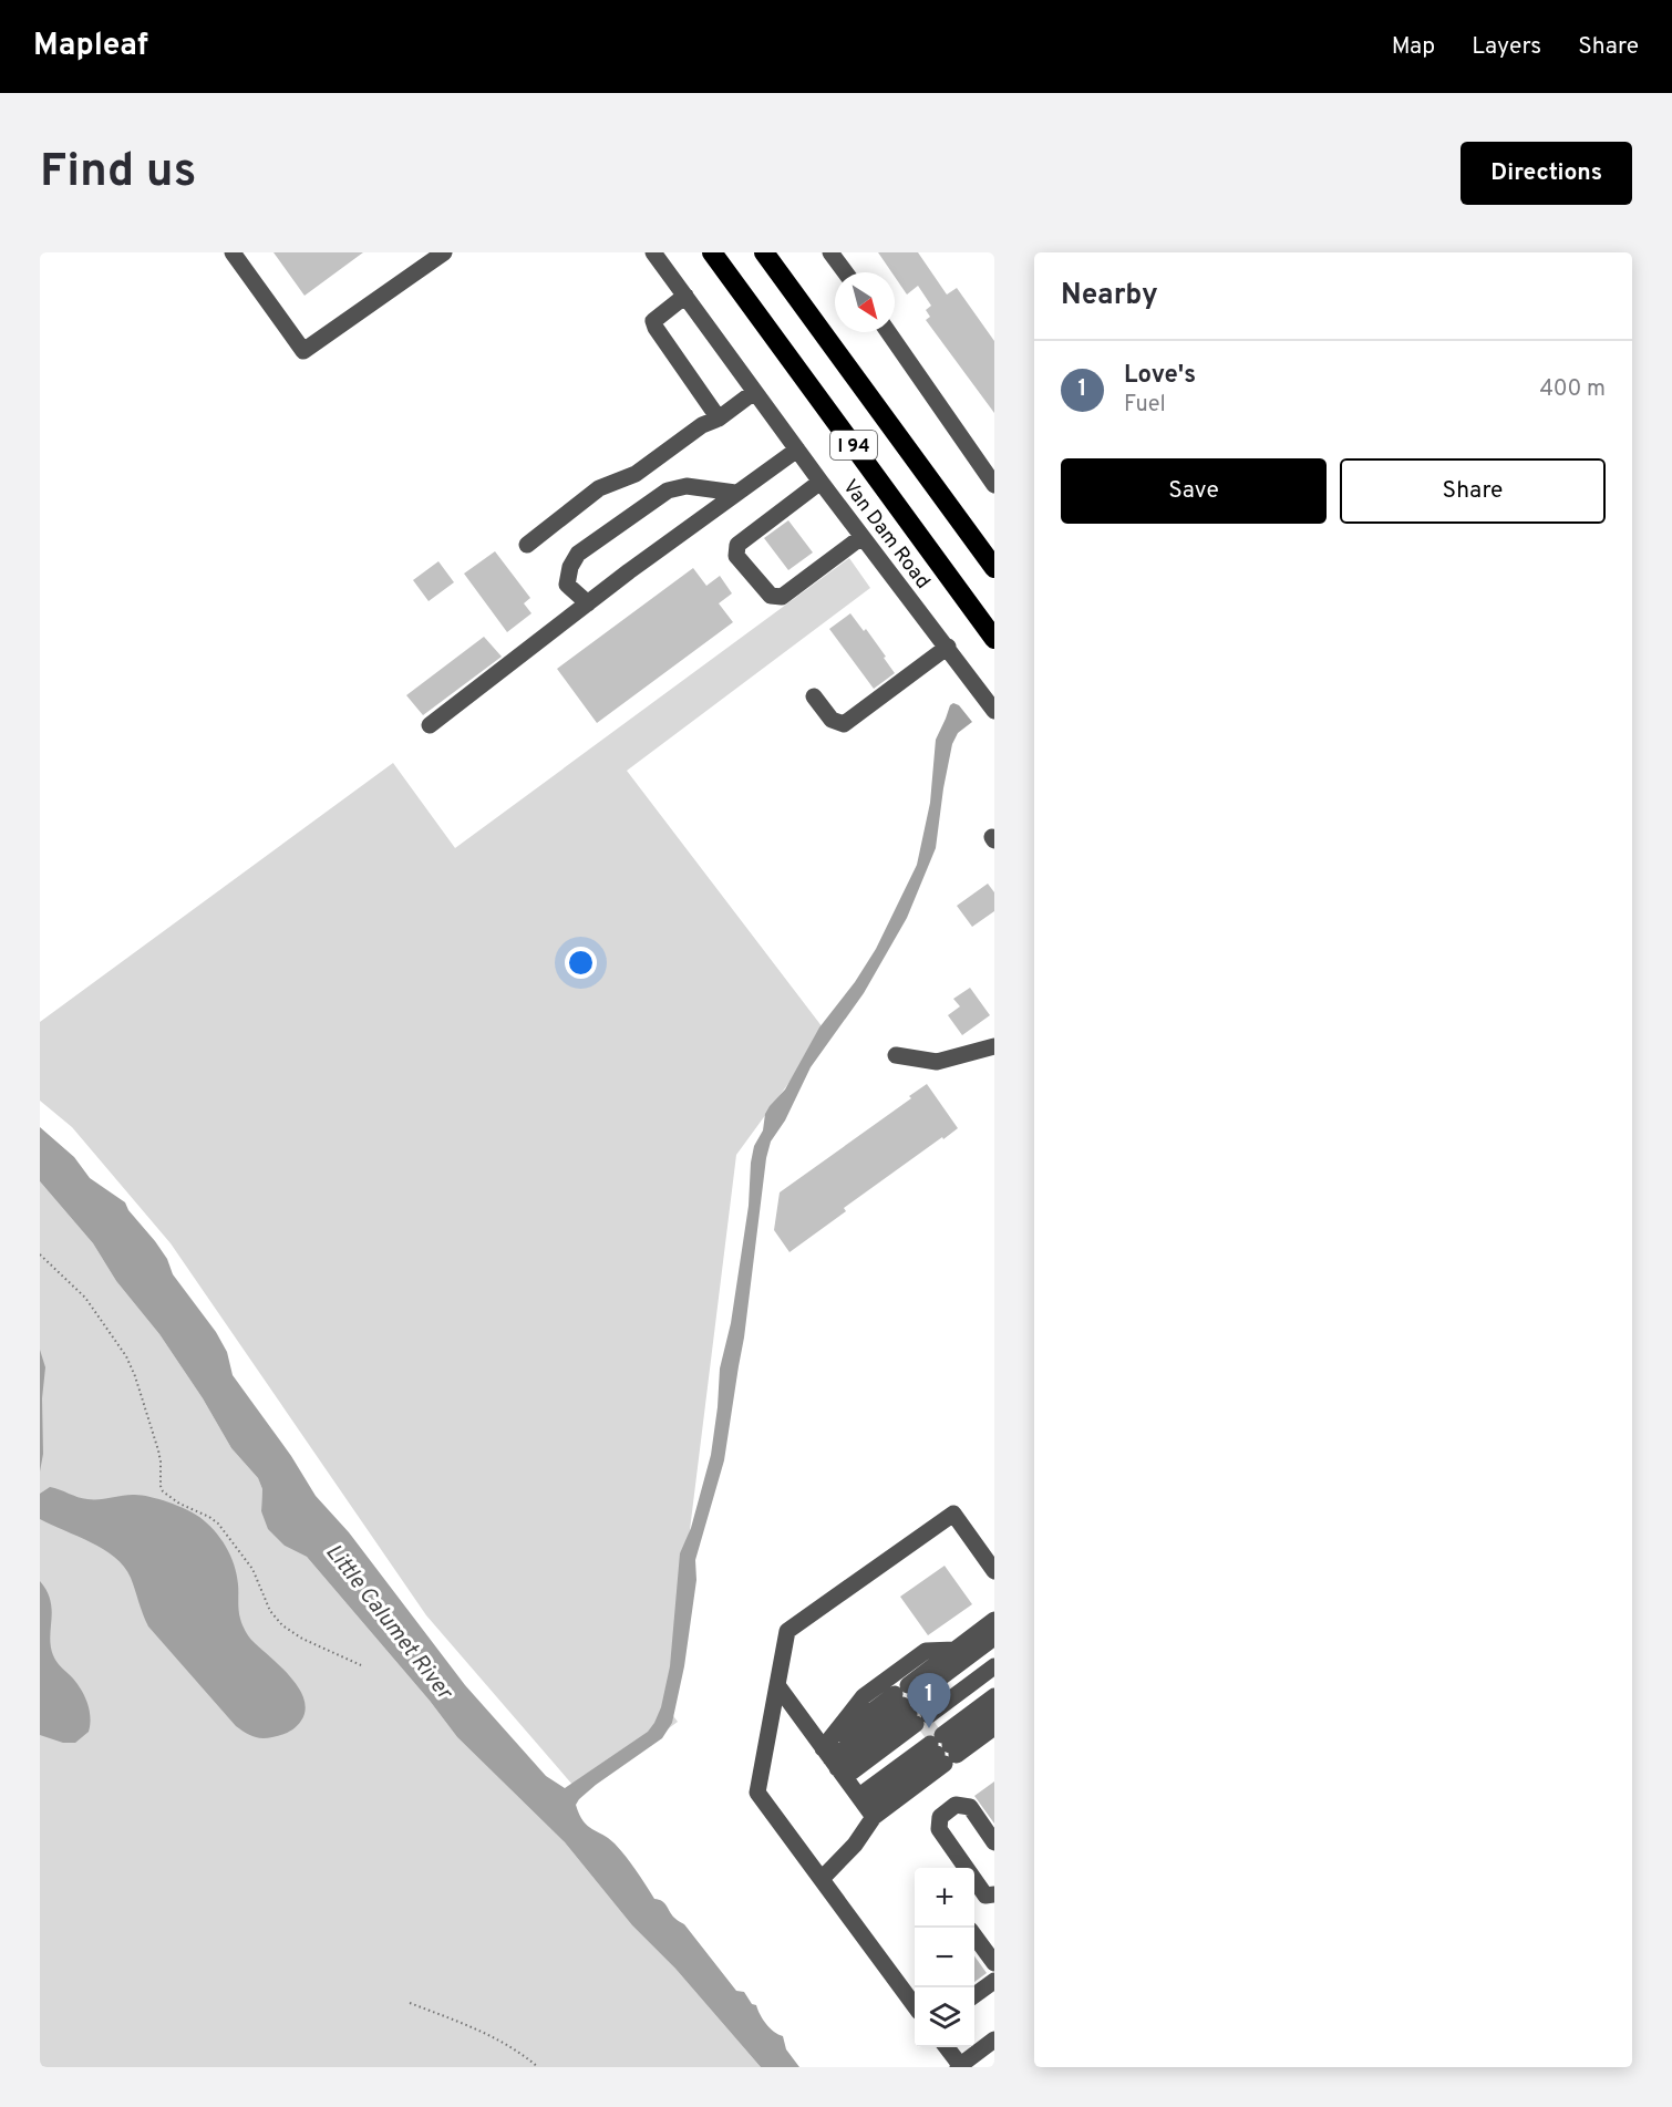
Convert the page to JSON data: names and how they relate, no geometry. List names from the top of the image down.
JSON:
{
  "streets": {
    "highway": ["I 94"],
    "street": ["Van Dam Road"]
  },
  "water": ["Little Calumet River"],
  "north": "bottom right",
  "page": {
    "header": "Mapleaf",
    "nav": ["Map", "Layers", "Share"],
    "buttons": [
      "Directions",
      ["Save", "Share"]
    ],
    "title": "Find us",
    "heading": "Nearby",
    "list": [
      {
        "mark": "1",
        "name": "Love's",
        "note": "Fuel",
        "value": "400 m"
      }
    ],
    "pins": "1",
    "map_buttons": ["+", "−"]
  }
}
